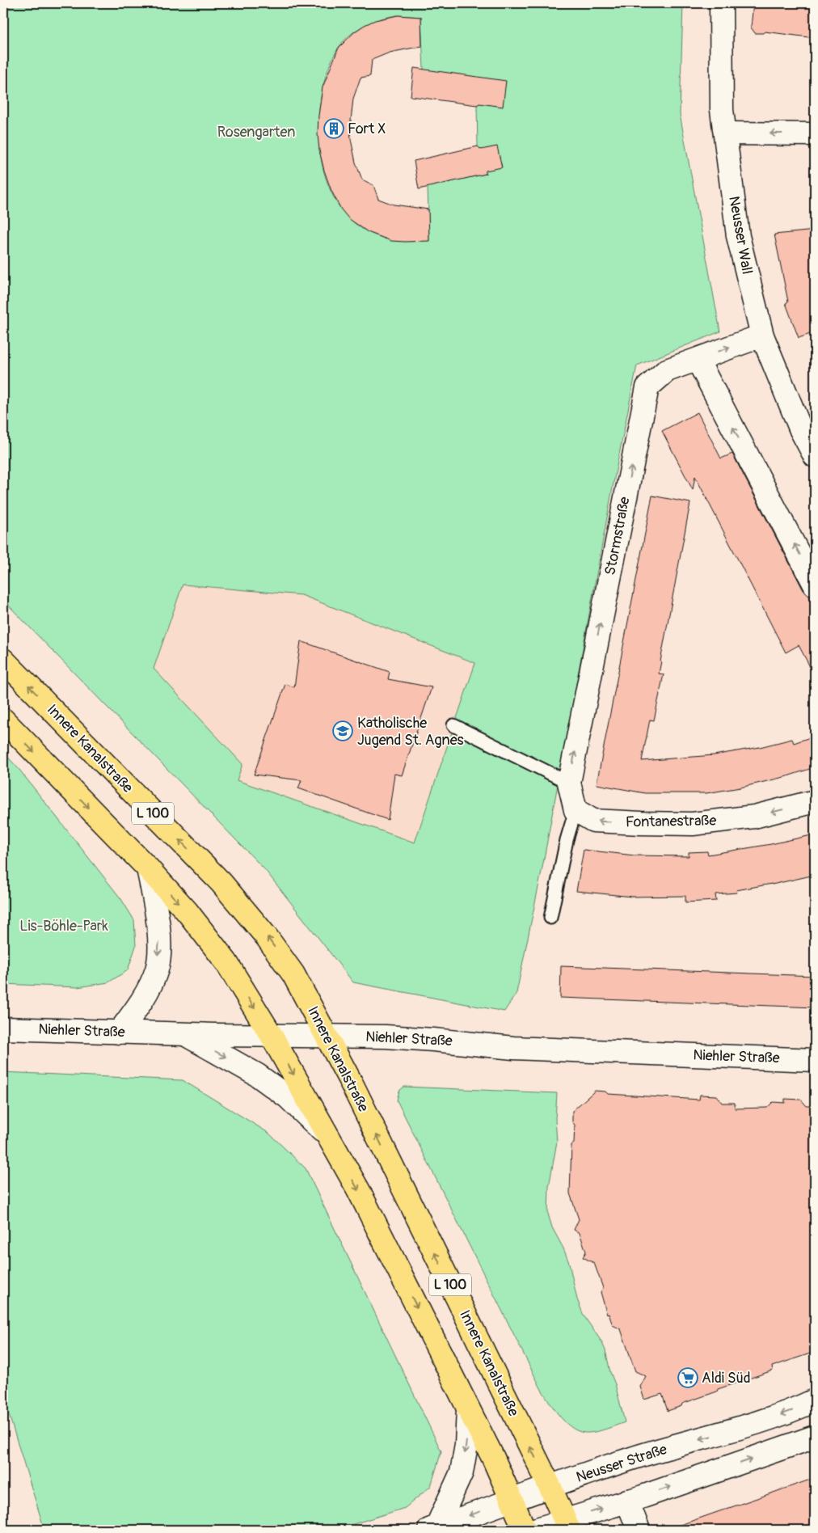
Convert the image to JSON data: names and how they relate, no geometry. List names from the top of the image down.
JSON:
{
  "streets": {
    "main road": ["Innere Kanalstraße", "L 100"],
    "street": [
      "Neusser Wall",
      "Stormstraße",
      "Fontanestraße",
      "Niehler Straße",
      "Neusser Straße"
    ]
  },
  "crossings": [
    ["Neusser Wall", "Stormstraße"],
    ["Stormstraße", "Fontanestraße"],
    ["Innere Kanalstraße", "Niehler Straße"],
    ["Innere Kanalstraße", "Neusser Straße"],
    ["L 100", "Niehler Straße"],
    ["L 100", "Neusser Straße"]
  ],
  "one_way": ["Stormstraße", "Fontanestraße"],
  "parks": ["Rosengarten", "Lis-Böhle-Park"],
  "places": {
    "building": ["Fort X"],
    "school or university": ["Katholische Jugend St. Agnes"],
    "supermarket": ["Aldi Süd"]
  }
}
